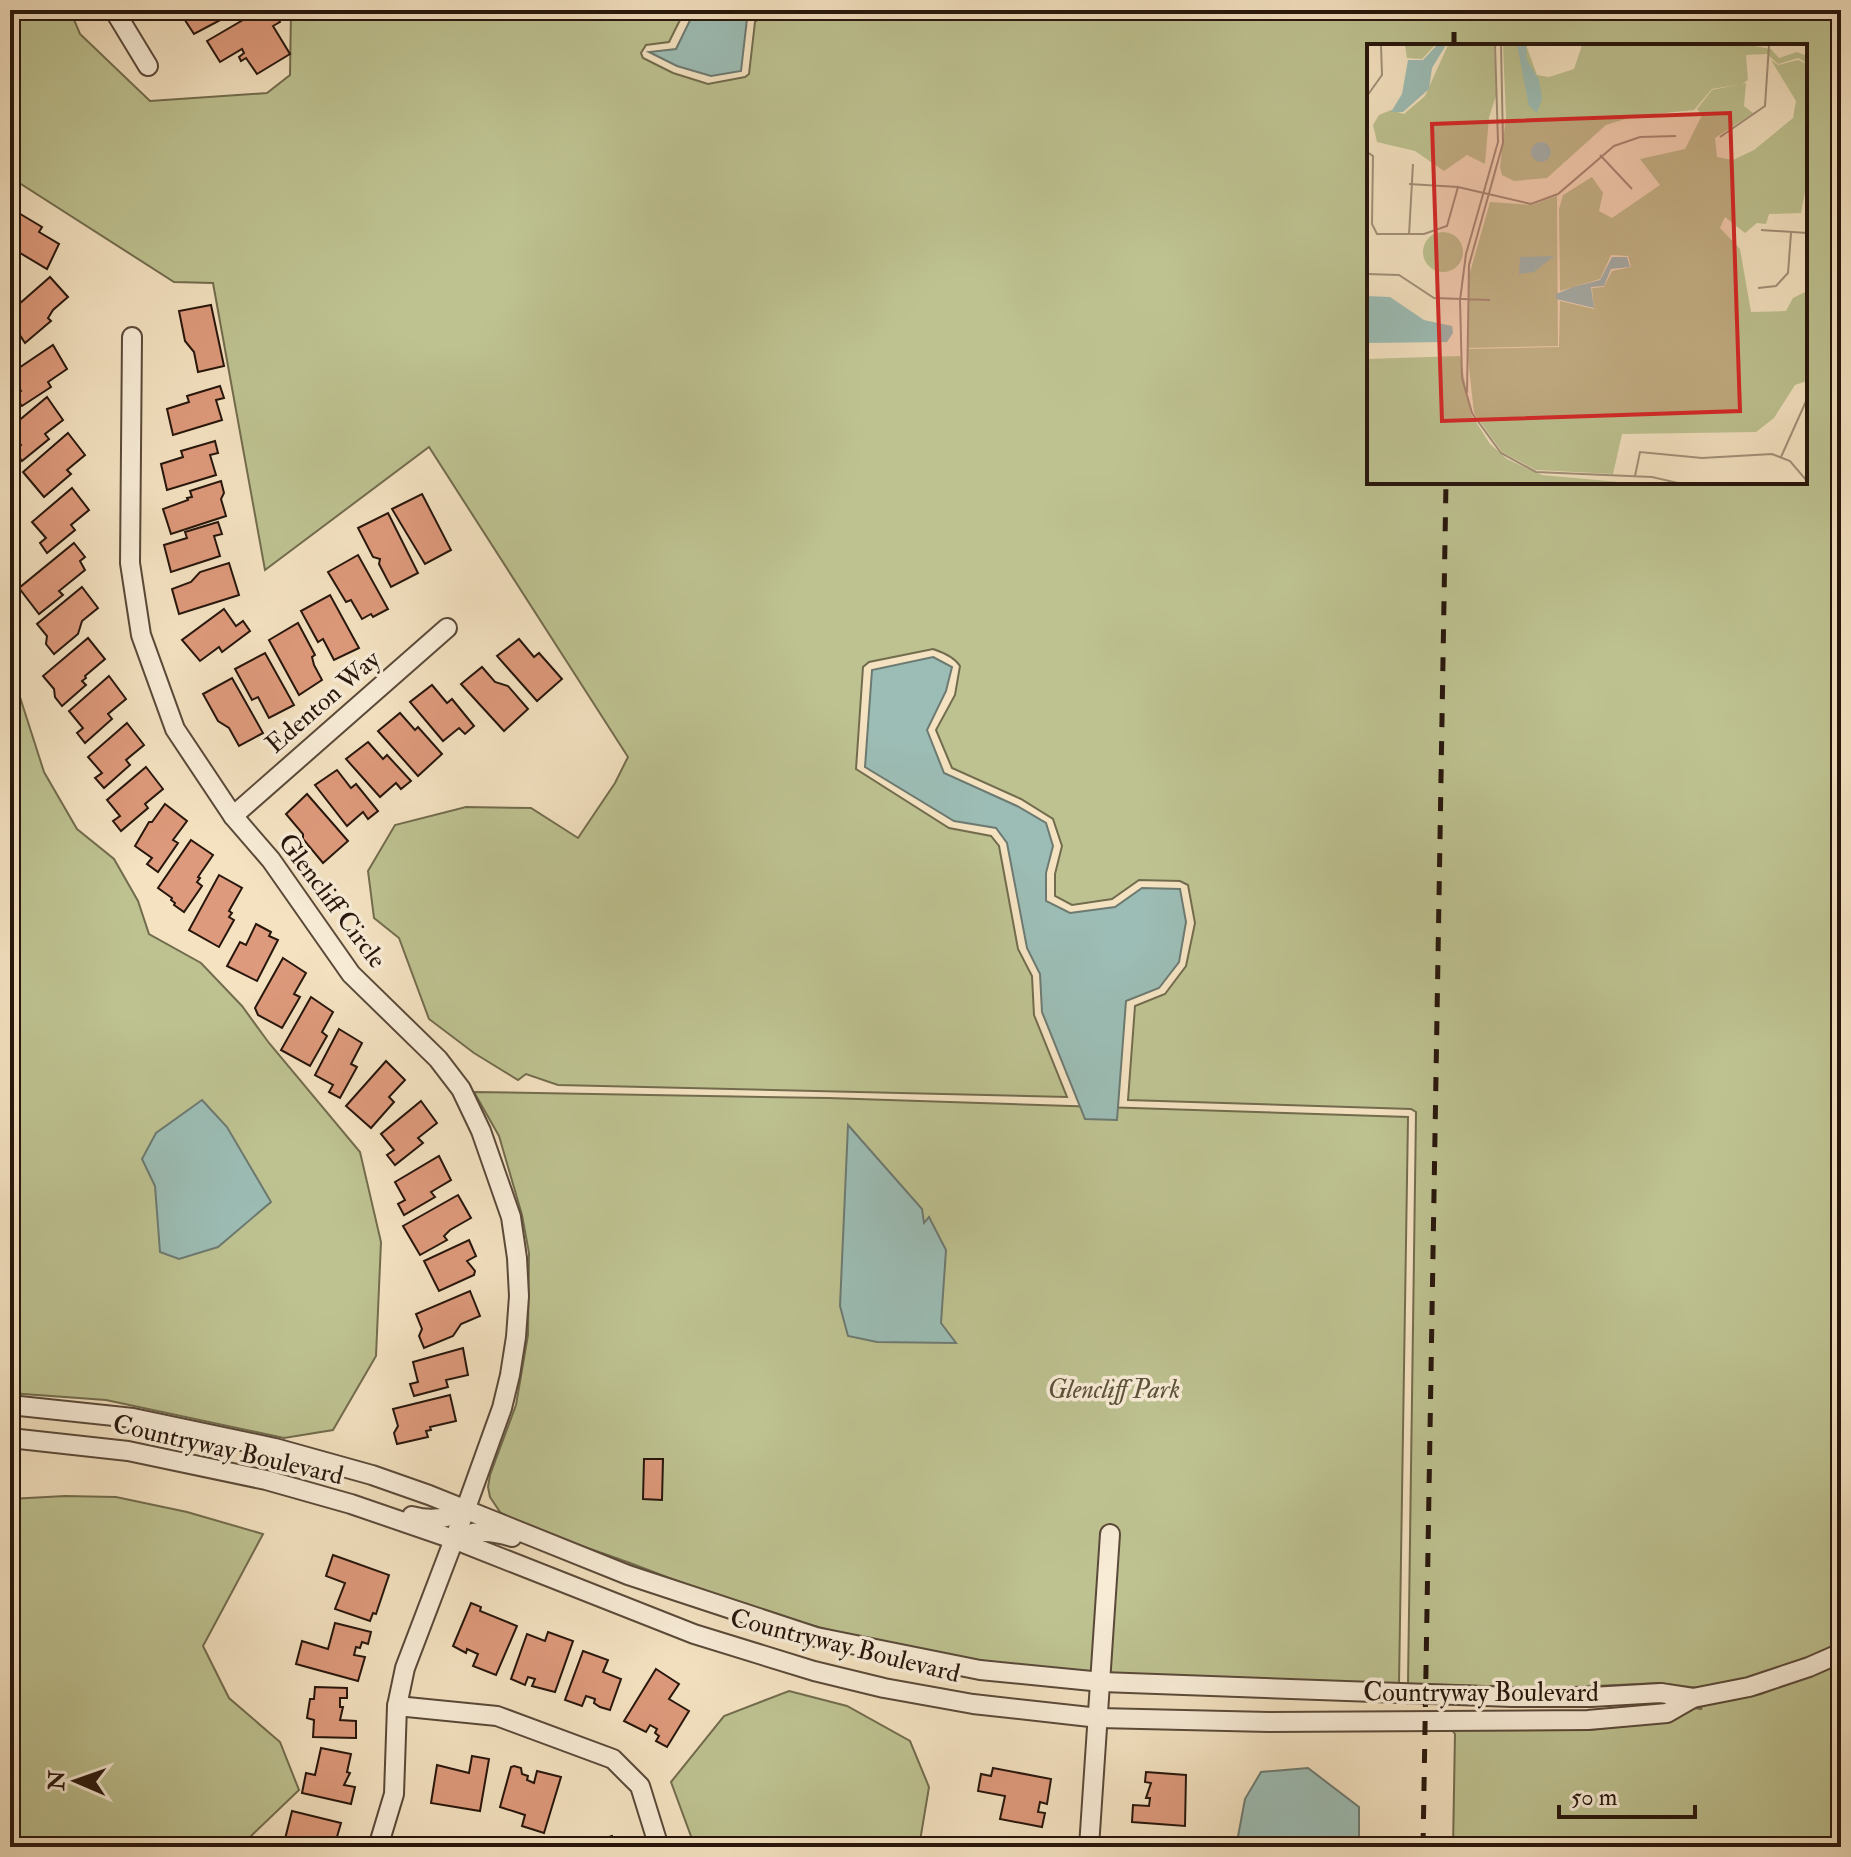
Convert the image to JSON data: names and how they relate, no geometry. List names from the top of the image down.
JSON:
{
  "streets": {
    "street": ["Edenton Way", "Glencliff Circle", "Countryway Boulevard"]
  },
  "crossings": [
    ["Edenton Way", "Glencliff Circle"],
    ["Glencliff Circle", "Countryway Boulevard"]
  ],
  "parks": ["Glencliff Park"],
  "scale_bar": "50 m",
  "north": "left"
}
